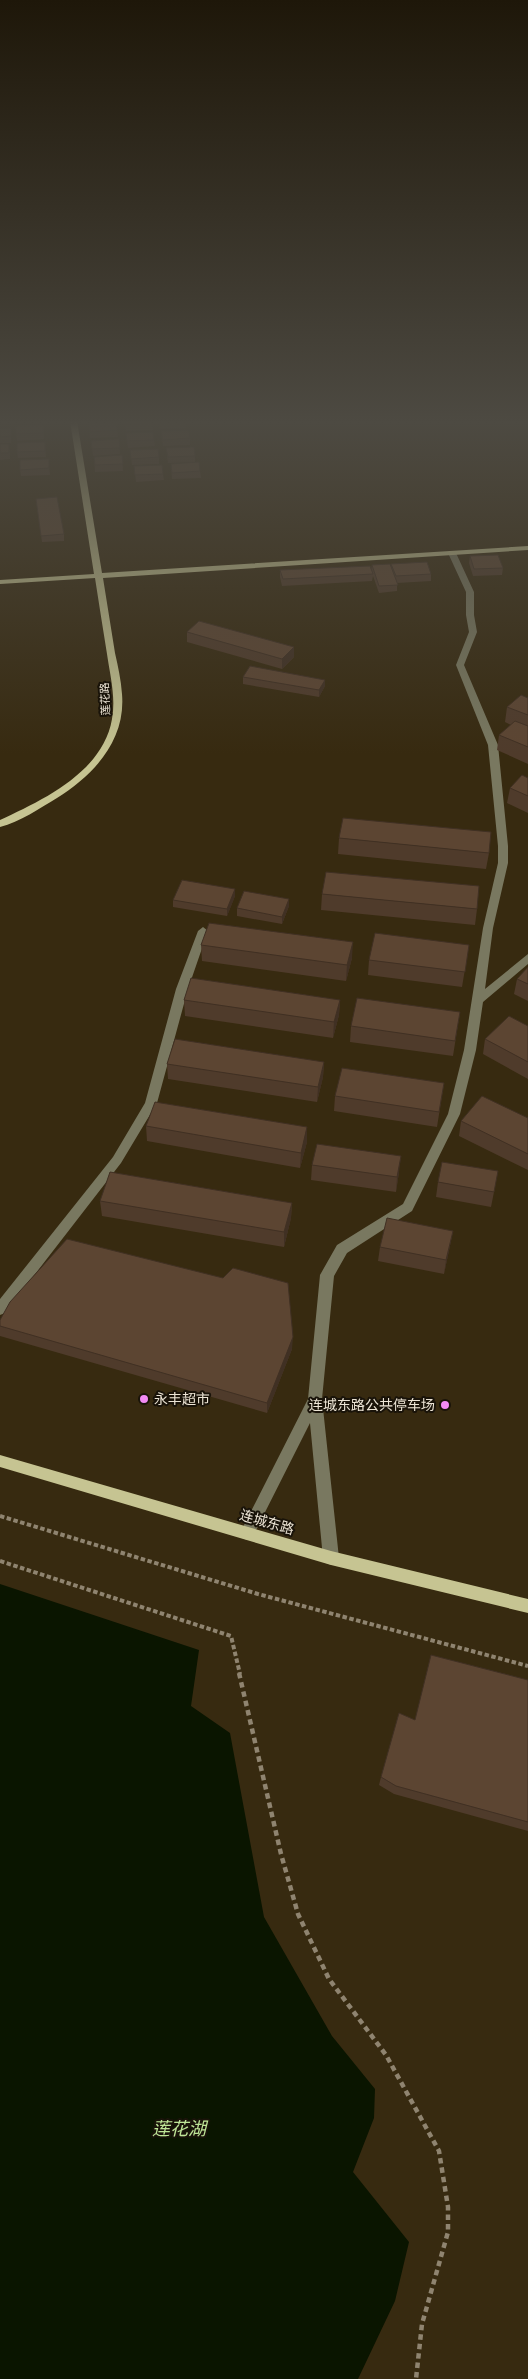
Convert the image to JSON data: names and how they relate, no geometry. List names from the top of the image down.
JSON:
{
  "streets": {
    "main road": ["莲花路", "连城东路"]
  },
  "water": ["莲花湖"],
  "places": ["永丰超市", "连城东路公共停车场"]
}
